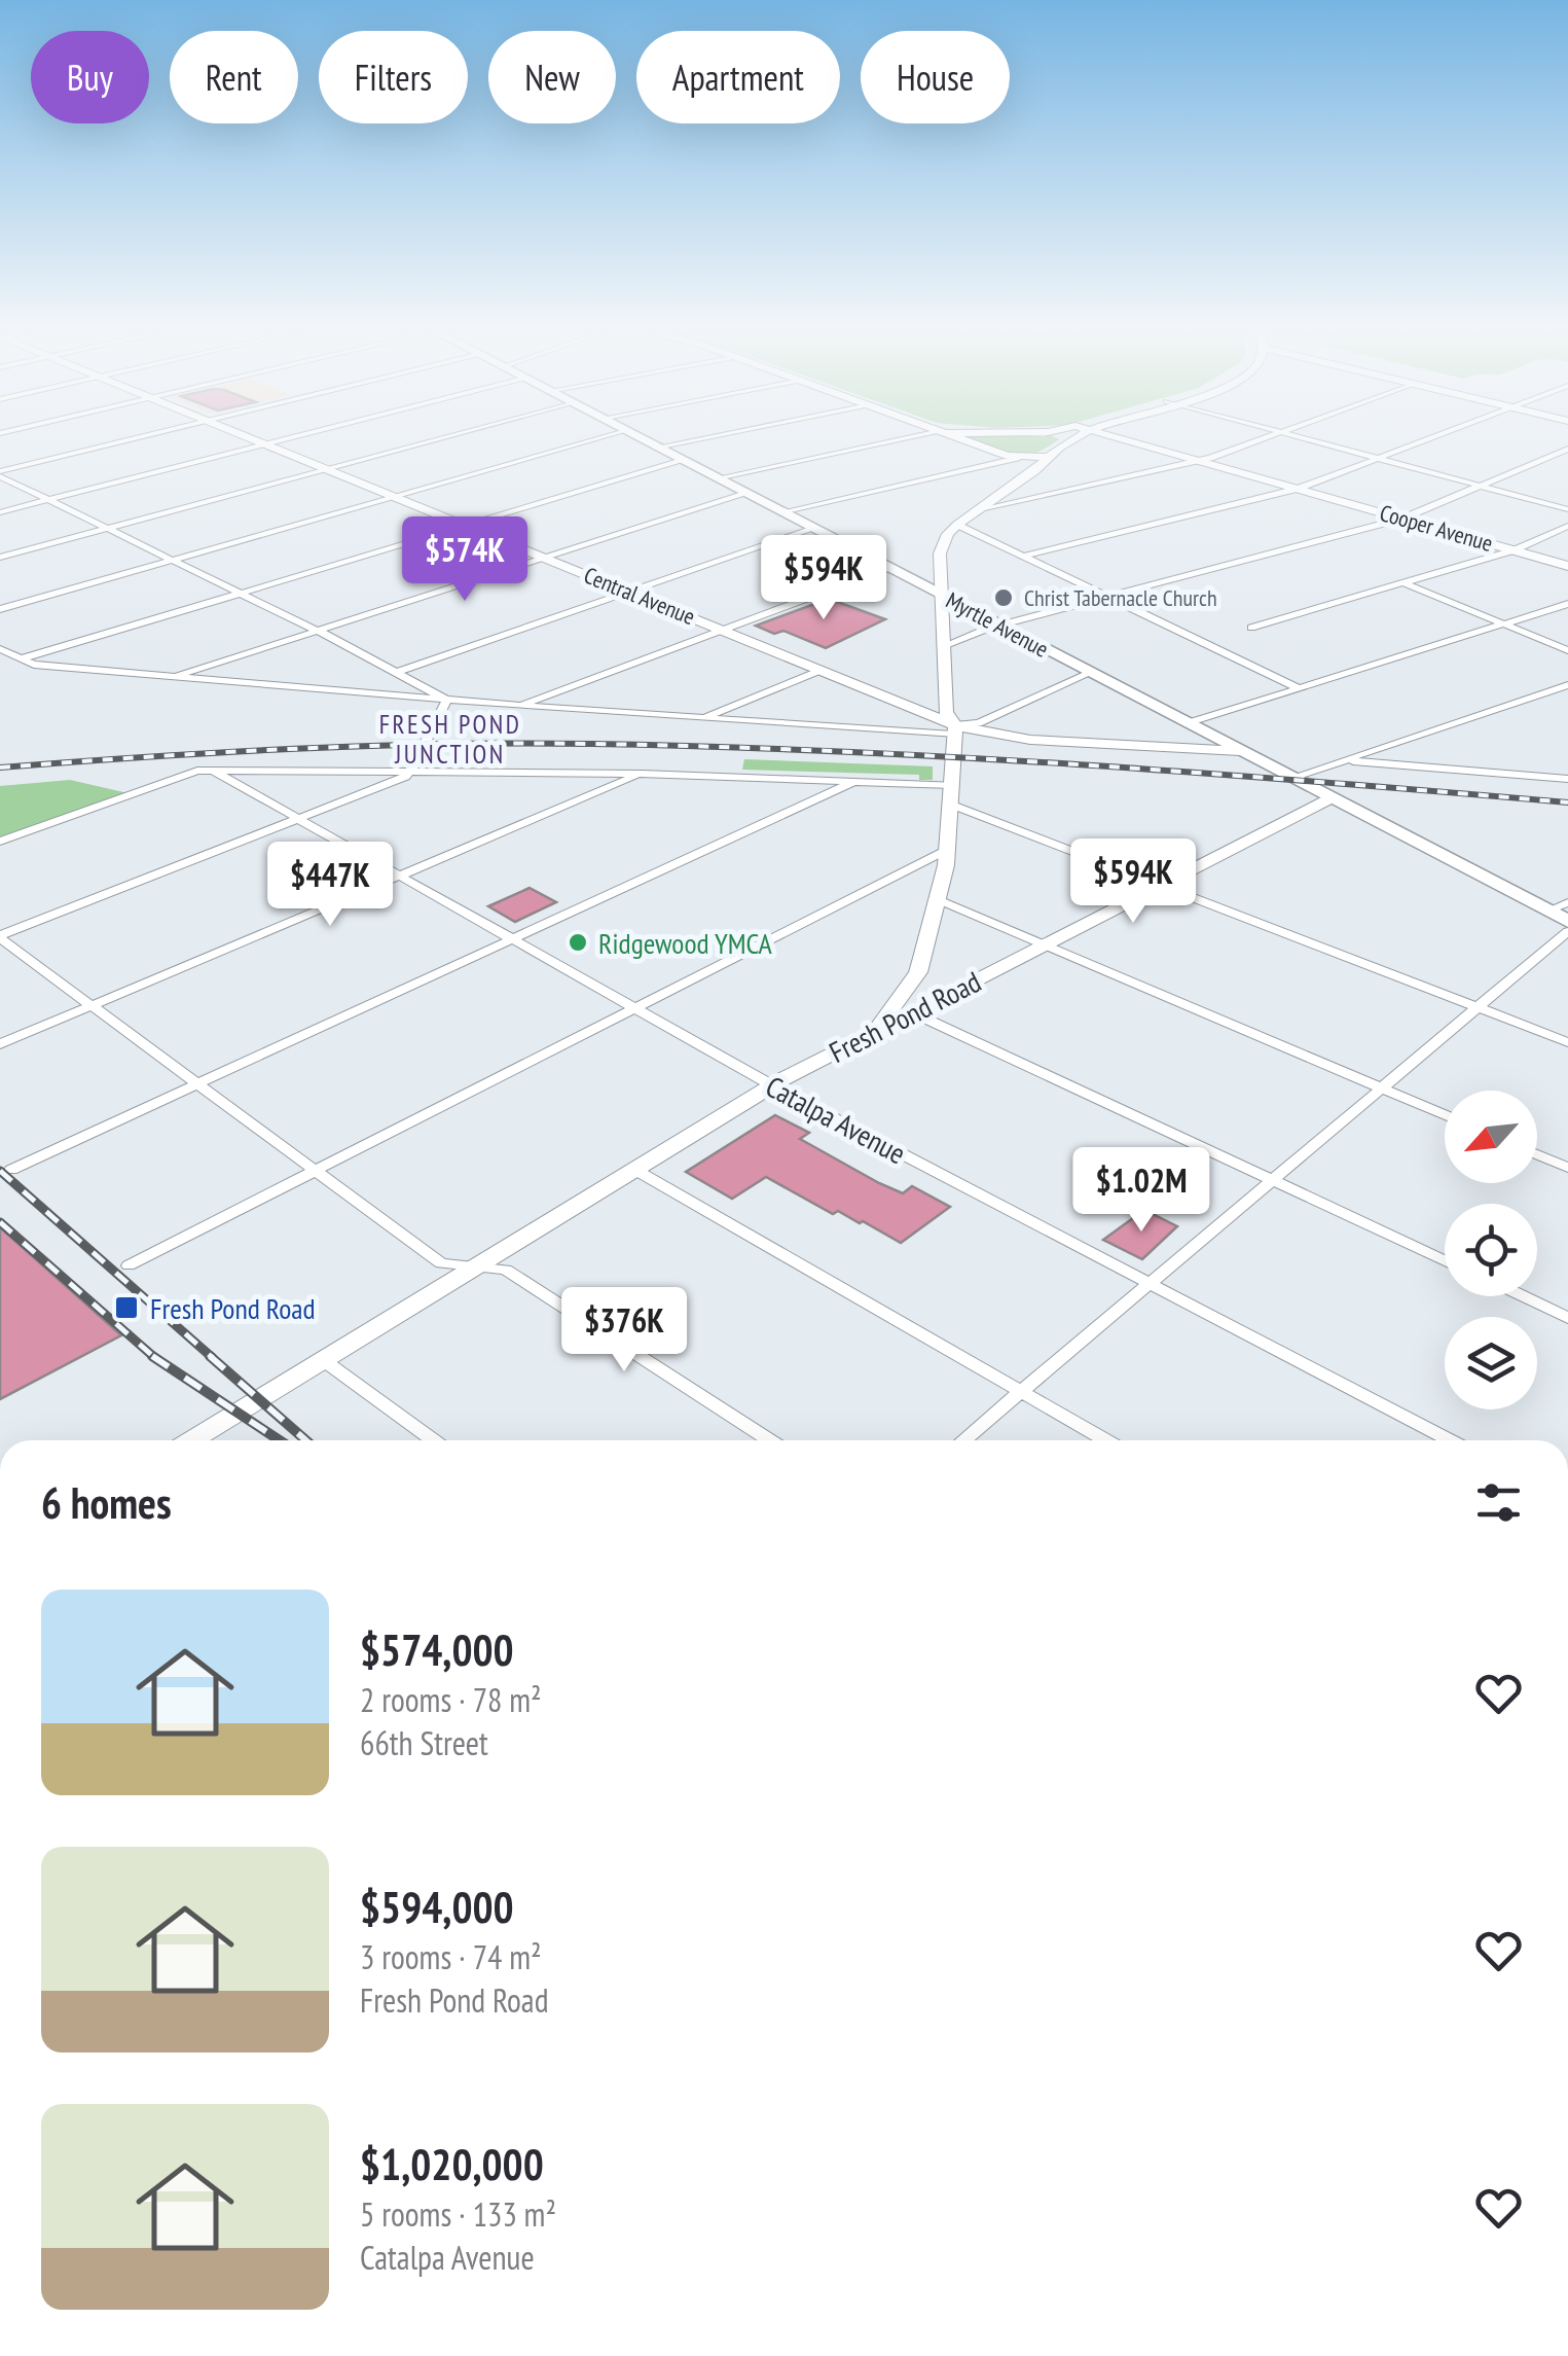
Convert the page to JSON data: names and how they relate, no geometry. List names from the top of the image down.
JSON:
{
  "streets": {
    "main road": [
      "Cooper Avenue",
      "Central Avenue",
      "Myrtle Avenue",
      "Fresh Pond Road"
    ],
    "street": ["Catalpa Avenue"]
  },
  "crossings": [
    ["Central Avenue", "Myrtle Avenue"],
    ["Myrtle Avenue", "Fresh Pond Road"],
    ["Fresh Pond Road", "Catalpa Avenue"]
  ],
  "districts": ["FRESH POND JUNCTION"],
  "places": {
    "other": ["Christ Tabernacle Church", "Ridgewood YMCA"],
    "transit": ["Fresh Pond Road"]
  },
  "north": "bottom left",
  "page": {
    "chip": [
      "Buy",
      "Rent",
      "Filters",
      "New",
      "Apartment",
      "House"
    ],
    "price": [
      "$574K",
      "$594K",
      "$594K",
      "$447K",
      "$1.02M",
      "$376K"
    ],
    "heading": "6 homes",
    "list": [
      {
        "name": "$574,000",
        "note": "2 rooms · 78 m² · 66th Street"
      },
      {
        "name": "$594,000",
        "note": "3 rooms · 74 m² · Fresh Pond Road"
      },
      {
        "name": "$1,020,000",
        "note": "5 rooms · 133 m² · Catalpa Avenue"
      }
    ]
  }
}
